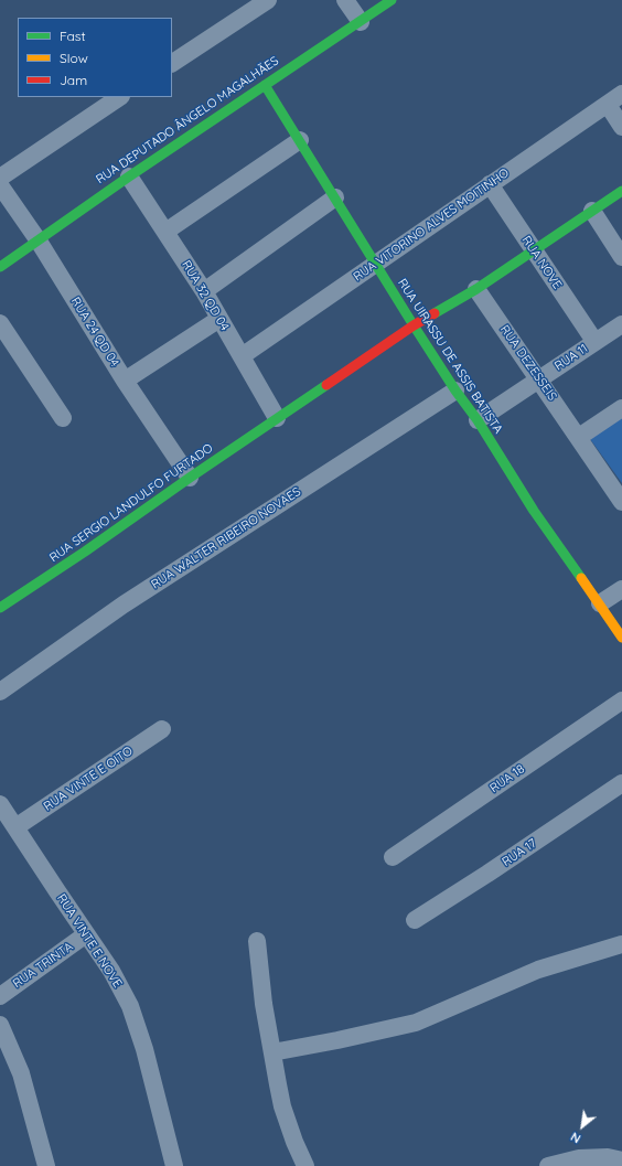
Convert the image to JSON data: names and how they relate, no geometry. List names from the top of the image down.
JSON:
{
  "streets": {
    "street": [
      "RUA DEPUTADO ÂNGELO MAGALHÃES",
      "RUA VITORINO ALVES MOITINHO",
      "RUA NOVE",
      "RUA 32 QD 04",
      "RUA 24 QD 04",
      "RUA UIRASSU DE ASSIS BATISTA",
      "RUA 11",
      "RUA DEZESSEIS",
      "RUA SERGIO LANDULFO FURTADO",
      "RUA WALTER RIBEIRO NOVAES",
      "RUA VINTE E OITO",
      "RUA 18",
      "RUA 17",
      "RUA VINTE E NOVE",
      "RUA TRINTA"
    ]
  },
  "crossings": [
    ["RUA DEPUTADO ÂNGELO MAGALHÃES", "RUA 32 QD 04"],
    ["RUA DEPUTADO ÂNGELO MAGALHÃES", "RUA 24 QD 04"],
    ["RUA DEPUTADO ÂNGELO MAGALHÃES", "RUA UIRASSU DE ASSIS BATISTA"],
    ["RUA VITORINO ALVES MOITINHO", "RUA NOVE"],
    ["RUA VITORINO ALVES MOITINHO", "RUA 32 QD 04"],
    ["RUA VITORINO ALVES MOITINHO", "RUA UIRASSU DE ASSIS BATISTA"],
    ["RUA NOVE", "RUA 11"],
    ["RUA NOVE", "RUA SERGIO LANDULFO FURTADO"],
    ["RUA 32 QD 04", "RUA SERGIO LANDULFO FURTADO"],
    ["RUA 24 QD 04", "RUA SERGIO LANDULFO FURTADO"],
    ["RUA UIRASSU DE ASSIS BATISTA", "RUA 11"],
    ["RUA UIRASSU DE ASSIS BATISTA", "RUA SERGIO LANDULFO FURTADO"],
    ["RUA UIRASSU DE ASSIS BATISTA", "RUA WALTER RIBEIRO NOVAES"],
    ["RUA 11", "RUA DEZESSEIS"],
    ["RUA DEZESSEIS", "RUA SERGIO LANDULFO FURTADO"],
    ["RUA VINTE E OITO", "RUA VINTE E NOVE"],
    ["RUA VINTE E NOVE", "RUA TRINTA"]
  ],
  "legend": ["Fast", "Slow", "Jam"],
  "north": "bottom left"
}
